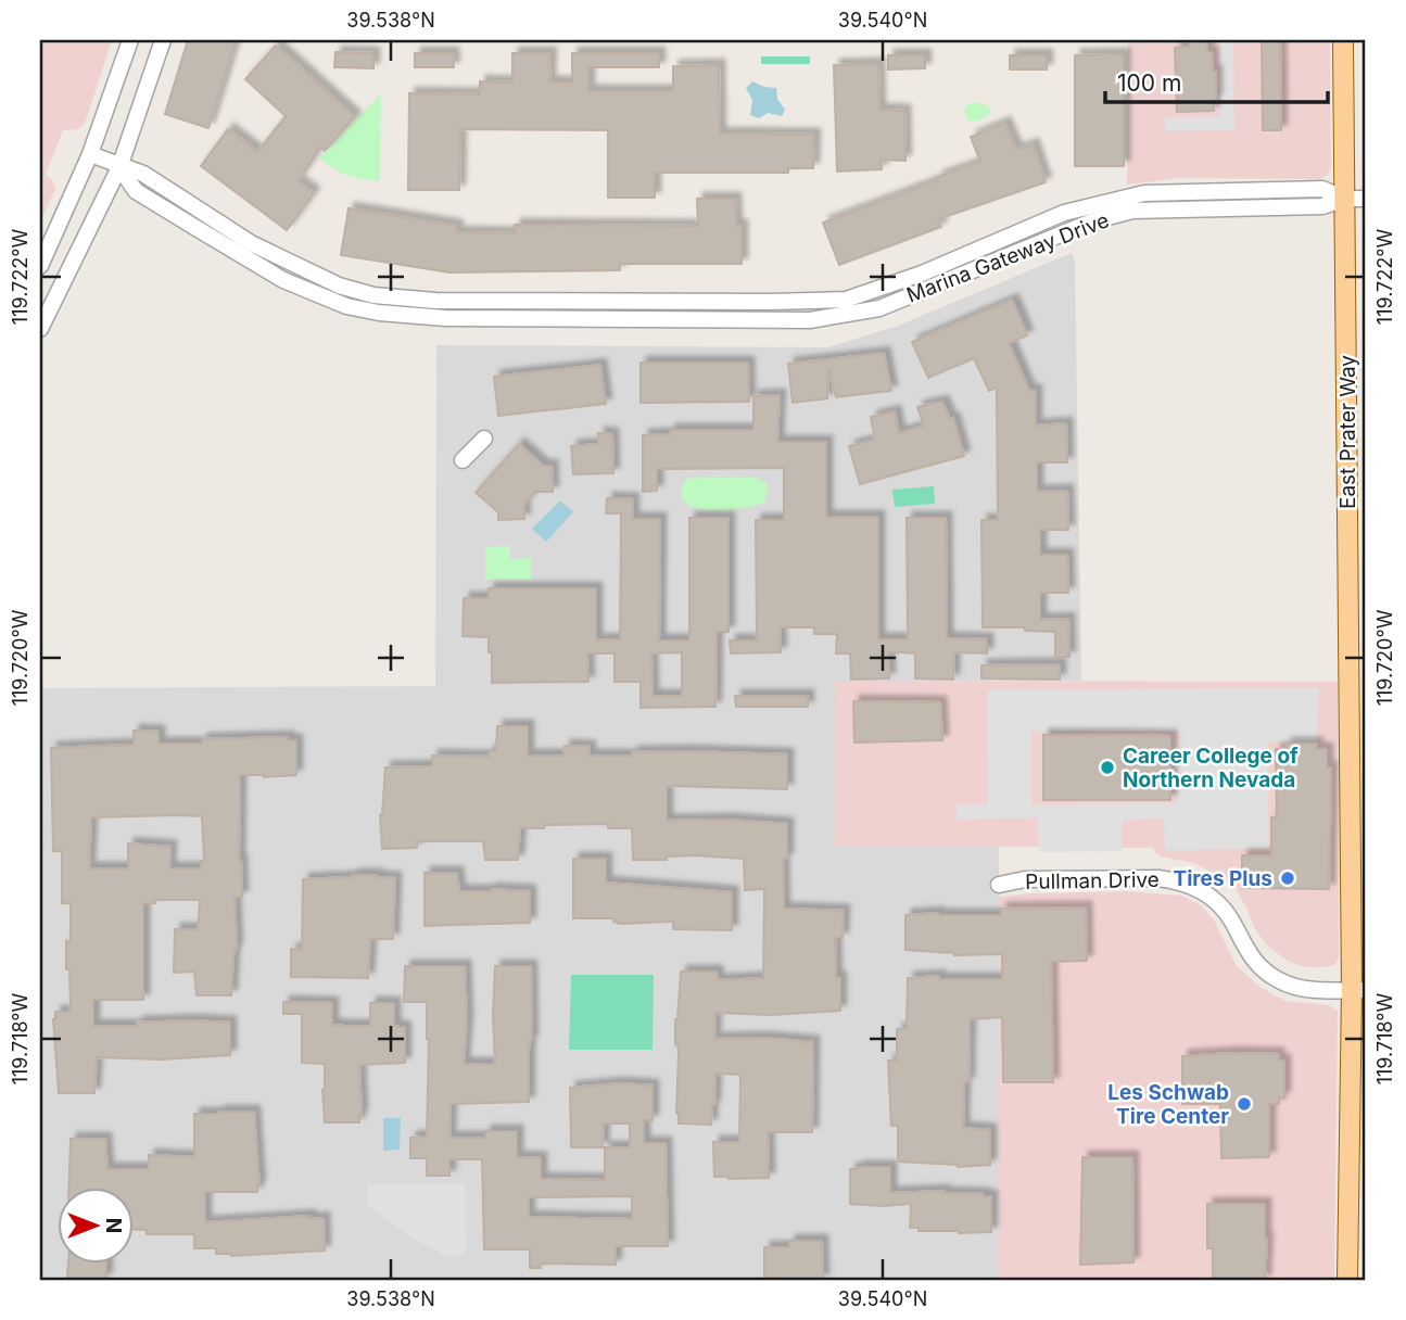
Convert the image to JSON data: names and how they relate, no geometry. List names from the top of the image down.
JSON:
{
  "streets": {
    "main road": ["East Prater Way"],
    "street": ["Marina Gateway Drive", "Pullman Drive"]
  },
  "crossings": [
    ["Marina Gateway Drive", "East Prater Way"],
    ["East Prater Way", "Pullman Drive"]
  ],
  "places": ["Career College of Northern Nevada", "Tires Plus", "Les Schwab Tire Center"],
  "scale_bar": "100 m",
  "north": "right",
  "coordinates": [
    "39.538°N",
    "39.540°N",
    "119.722°W",
    "119.720°W",
    "119.718°W"
  ]
}
